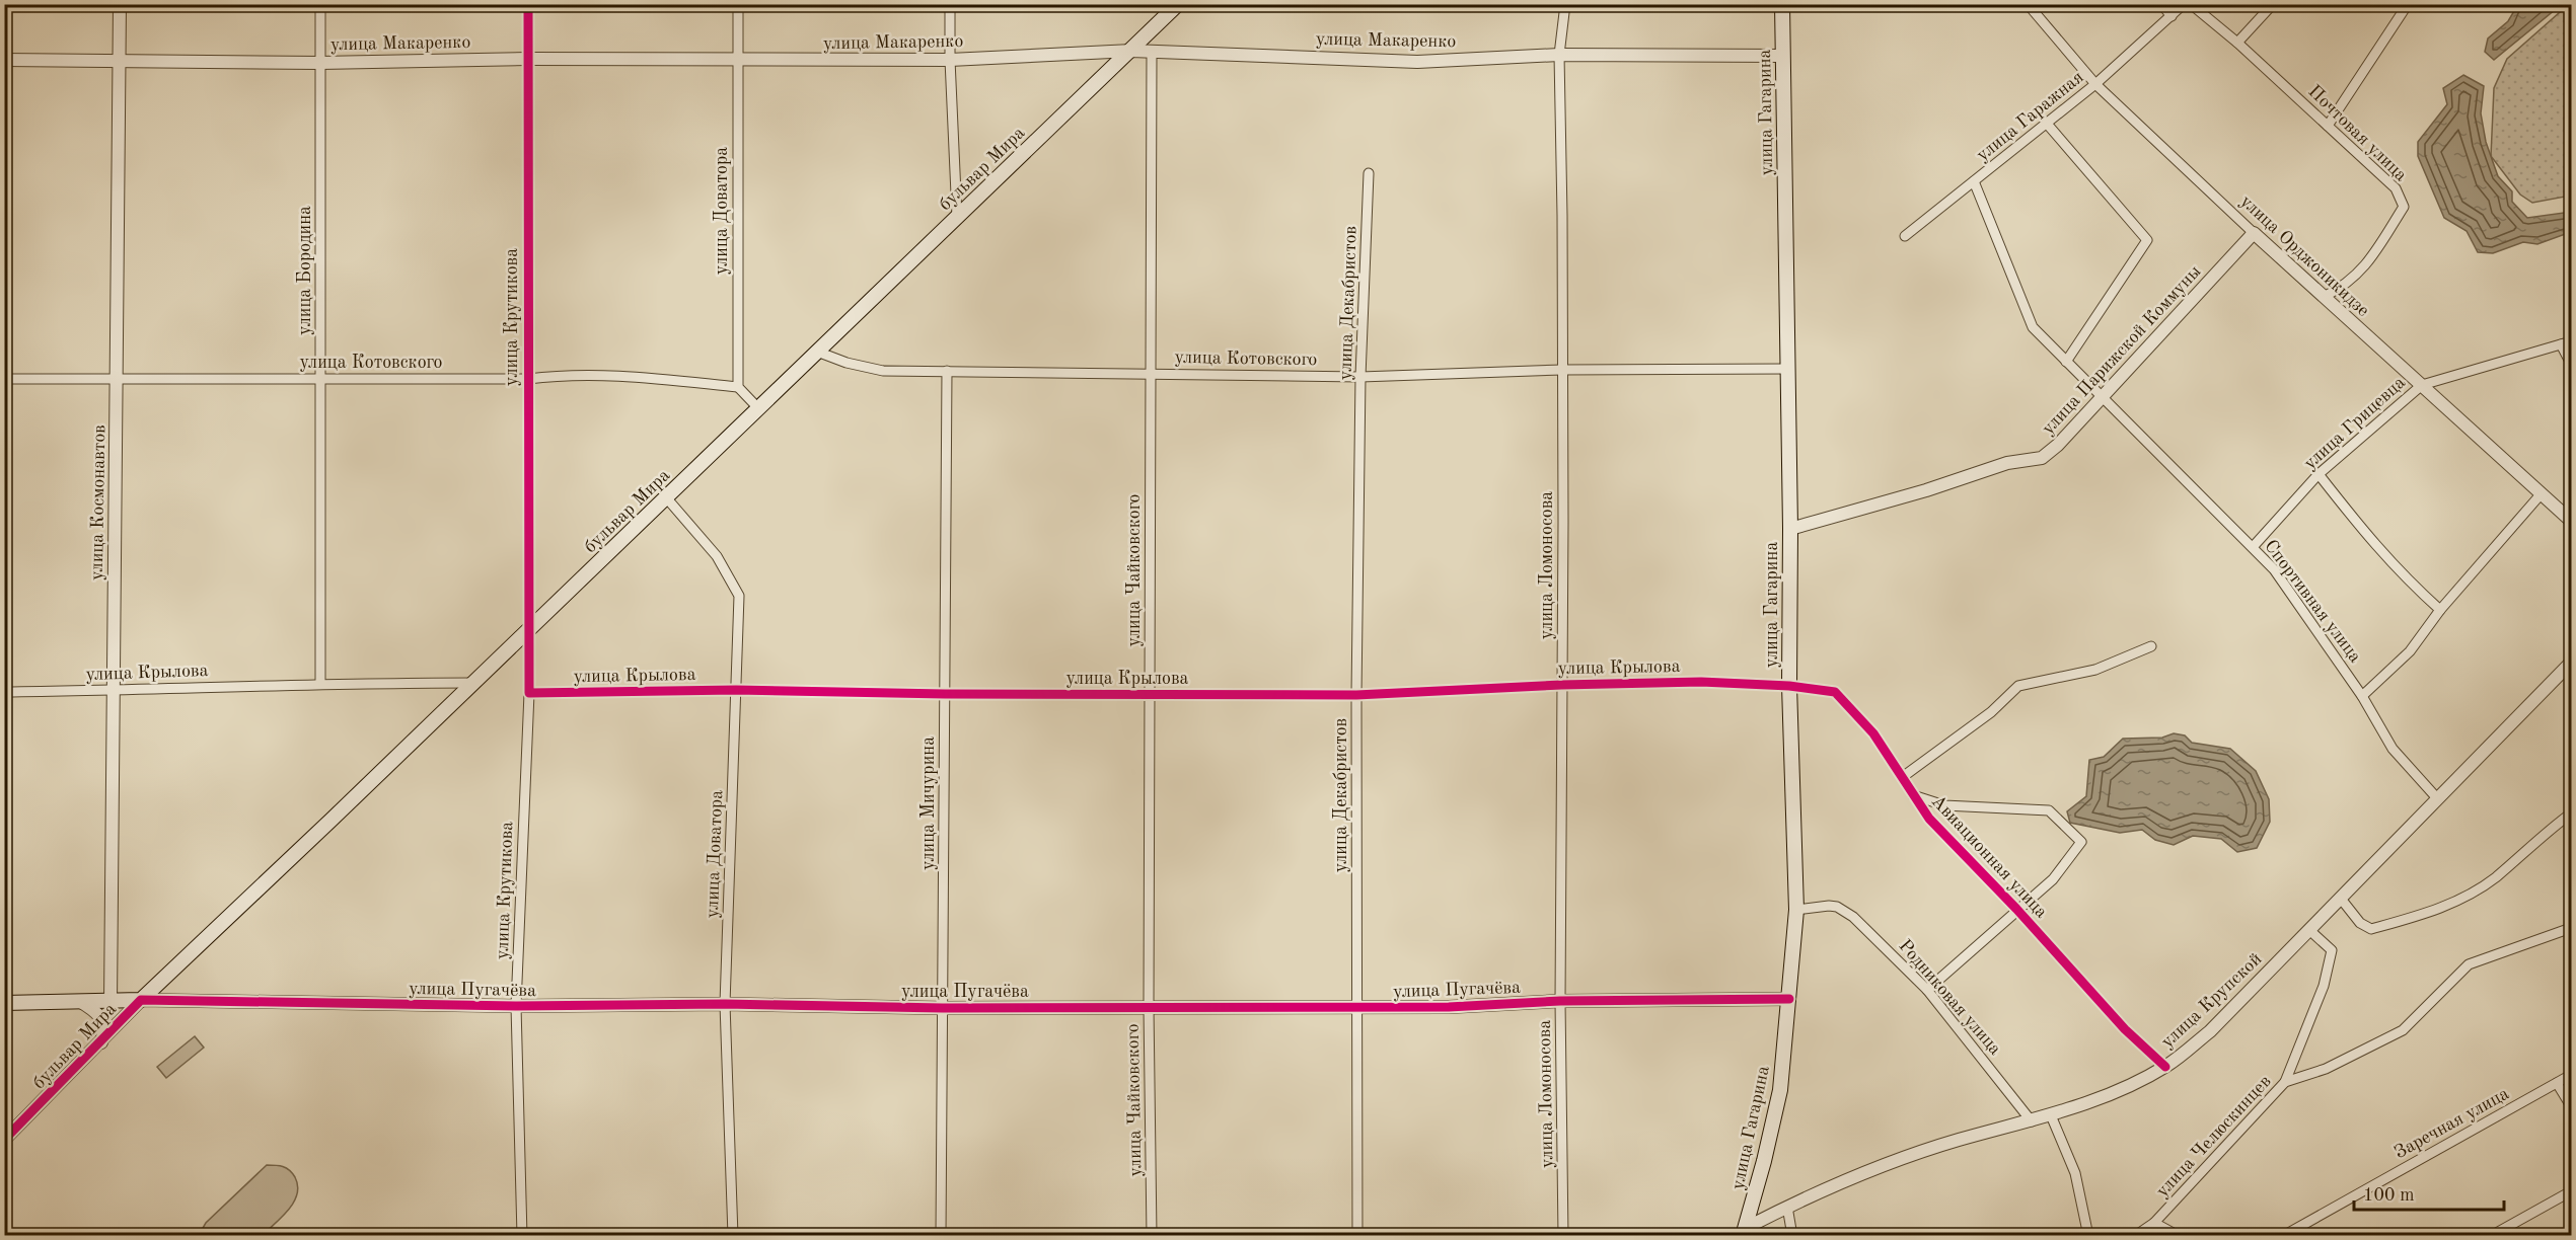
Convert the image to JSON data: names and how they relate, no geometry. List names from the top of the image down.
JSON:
{
  "streets": {
    "main road": ["улица Гагарина", "бульвар Мира", "улица Пугачёва"],
    "street": [
      "улица Макаренко",
      "улица Гаражная",
      "Почтовая улица",
      "улица Доватора",
      "улица Орджоникидзе",
      "улица Бородина",
      "улица Декабристов",
      "улица Крутикова",
      "улица Парижской Коммуны",
      "улица Котовского",
      "улица Грицевца",
      "улица Космонавтов",
      "улица Ломоносова",
      "улица Чайковского",
      "Спортивная улица",
      "улица Крылова",
      "улица Мичурина",
      "Авиационная улица",
      "Родниковая улица",
      "улица Крупской",
      "Заречная улица",
      "улица Челюскинцев"
    ]
  },
  "crossings": [
    ["улица Макаренко", "улица Гагарина"],
    ["улица Макаренко", "бульвар Мира"],
    ["улица Макаренко", "улица Доватора"],
    ["улица Макаренко", "улица Бородина"],
    ["улица Макаренко", "улица Крутикова"],
    ["улица Макаренко", "улица Космонавтов"],
    ["улица Макаренко", "улица Ломоносова"],
    ["улица Макаренко", "улица Чайковского"],
    ["улица Гагарина", "улица Парижской Коммуны"],
    ["улица Гагарина", "улица Котовского"],
    ["улица Гагарина", "улица Крылова"],
    ["улица Гагарина", "Авиационная улица"],
    ["улица Гагарина", "улица Пугачёва"],
    ["улица Гагарина", "Родниковая улица"],
    ["улица Гагарина", "улица Крупской"],
    ["улица Гаражная", "улица Орджоникидзе"],
    ["улица Гаражная", "Спортивная улица"],
    ["Почтовая улица", "улица Орджоникидзе"],
    ["бульвар Мира", "улица Доватора"],
    ["бульвар Мира", "улица Крутикова"],
    ["бульвар Мира", "улица Котовского"],
    ["бульвар Мира", "улица Крылова"],
    ["бульвар Мира", "улица Пугачёва"],
    ["улица Доватора", "улица Котовского"],
    ["улица Доватора", "улица Крылова"],
    ["улица Доватора", "улица Пугачёва"],
    ["улица Орджоникидзе", "улица Парижской Коммуны"],
    ["улица Орджоникидзе", "улица Грицевца"],
    ["улица Бородина", "улица Котовского"],
    ["улица Бородина", "улица Крылова"],
    ["улица Декабристов", "улица Котовского"],
    ["улица Декабристов", "улица Крылова"],
    ["улица Декабристов", "улица Пугачёва"],
    ["улица Крутикова", "улица Котовского"],
    ["улица Крутикова", "улица Крылова"],
    ["улица Крутикова", "улица Пугачёва"],
    ["улица Парижской Коммуны", "Спортивная улица"],
    ["улица Котовского", "улица Космонавтов"],
    ["улица Котовского", "улица Ломоносова"],
    ["улица Котовского", "улица Чайковского"],
    ["улица Котовского", "улица Мичурина"],
    ["улица Грицевца", "Спортивная улица"],
    ["улица Космонавтов", "улица Крылова"],
    ["улица Космонавтов", "улица Пугачёва"],
    ["улица Ломоносова", "улица Крылова"],
    ["улица Ломоносова", "улица Пугачёва"],
    ["улица Чайковского", "улица Крылова"],
    ["улица Чайковского", "улица Пугачёва"],
    ["Спортивная улица", "улица Крупской"],
    ["улица Крылова", "улица Мичурина"],
    ["улица Крылова", "Авиационная улица"],
    ["улица Мичурина", "улица Пугачёва"],
    ["Авиационная улица", "улица Крупской"],
    ["Родниковая улица", "улица Крупской"]
  ],
  "scale_bar": "100 m"
}
